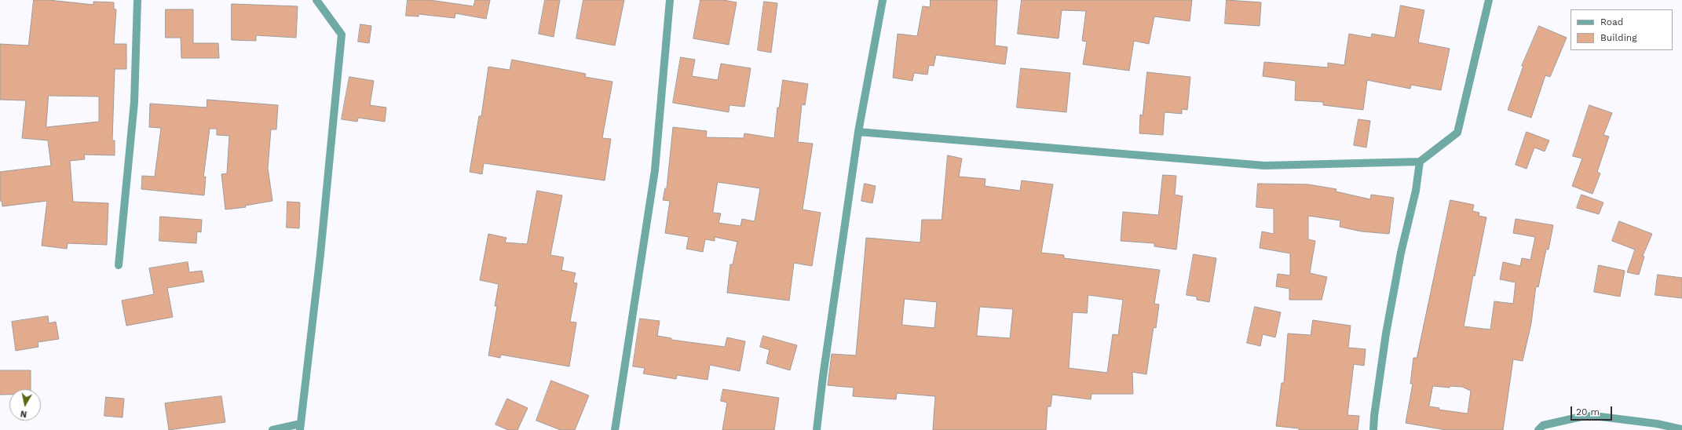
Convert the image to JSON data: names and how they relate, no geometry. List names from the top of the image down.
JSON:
{
  "legend": ["Road", "Building"],
  "scale_bar": "20 m",
  "north": "bottom"
}
